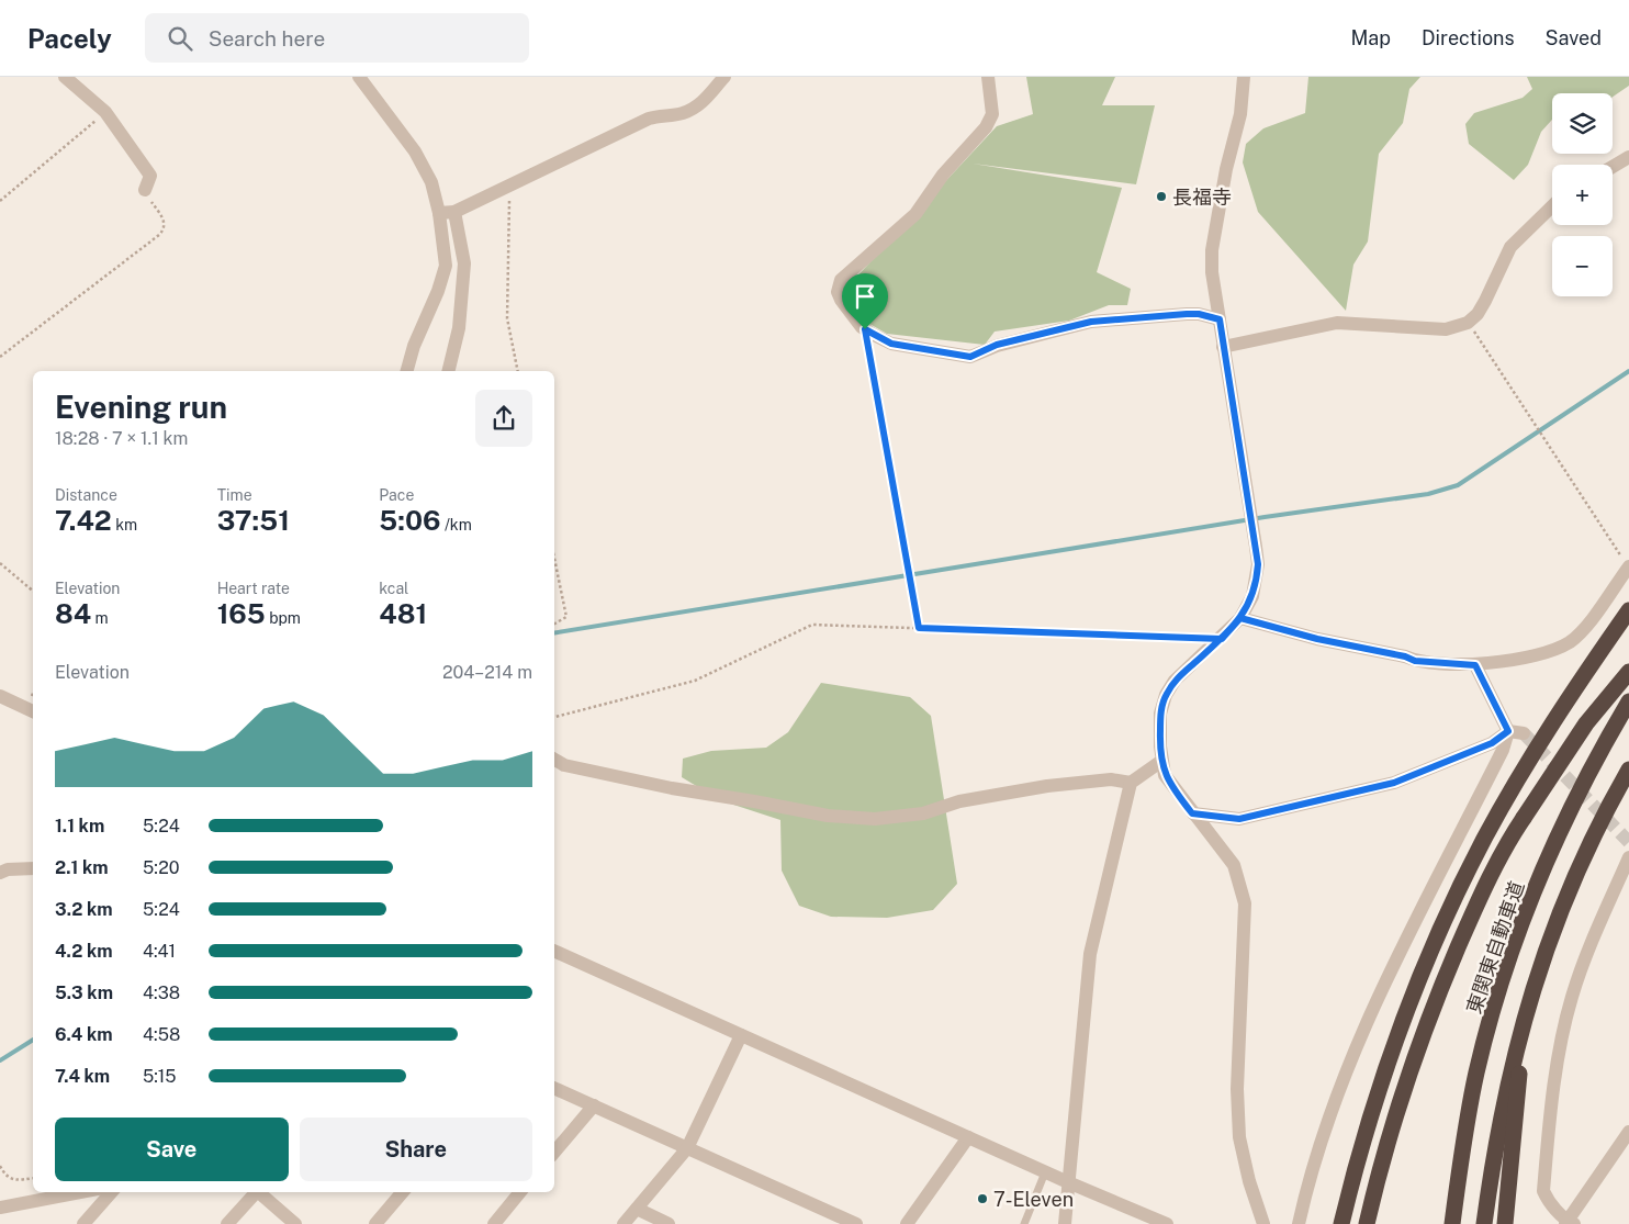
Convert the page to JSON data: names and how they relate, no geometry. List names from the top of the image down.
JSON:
{
  "streets": {
    "highway": ["東関東自動車道"]
  },
  "places": ["長福寺", "7-Eleven"],
  "page": {
    "header": "Pacely",
    "search": "Search here",
    "nav": ["Map", "Directions", "Saved"],
    "map_buttons": ["+", "−"],
    "heading": ["Evening run", "18:28 · 7 × 1.1 km"],
    "stats": [
      ["Distance", "7.42 km"],
      ["Time", "37:51"],
      ["Pace", "5:06 /km"],
      ["Elevation", "84 m"],
      ["Heart rate", "165 bpm"],
      ["kcal", "481"]
    ],
    "chart": ["Elevation", "204–214 m"],
    "list": [
      {
        "name": "1.1 km",
        "note": "5:24"
      },
      {
        "name": "2.1 km",
        "note": "5:20"
      },
      {
        "name": "3.2 km",
        "note": "5:24"
      },
      {
        "name": "4.2 km",
        "note": "4:41"
      },
      {
        "name": "5.3 km",
        "note": "4:38"
      },
      {
        "name": "6.4 km",
        "note": "4:58"
      },
      {
        "name": "7.4 km",
        "note": "5:15"
      }
    ],
    "buttons": ["Save", "Share"]
  }
}
